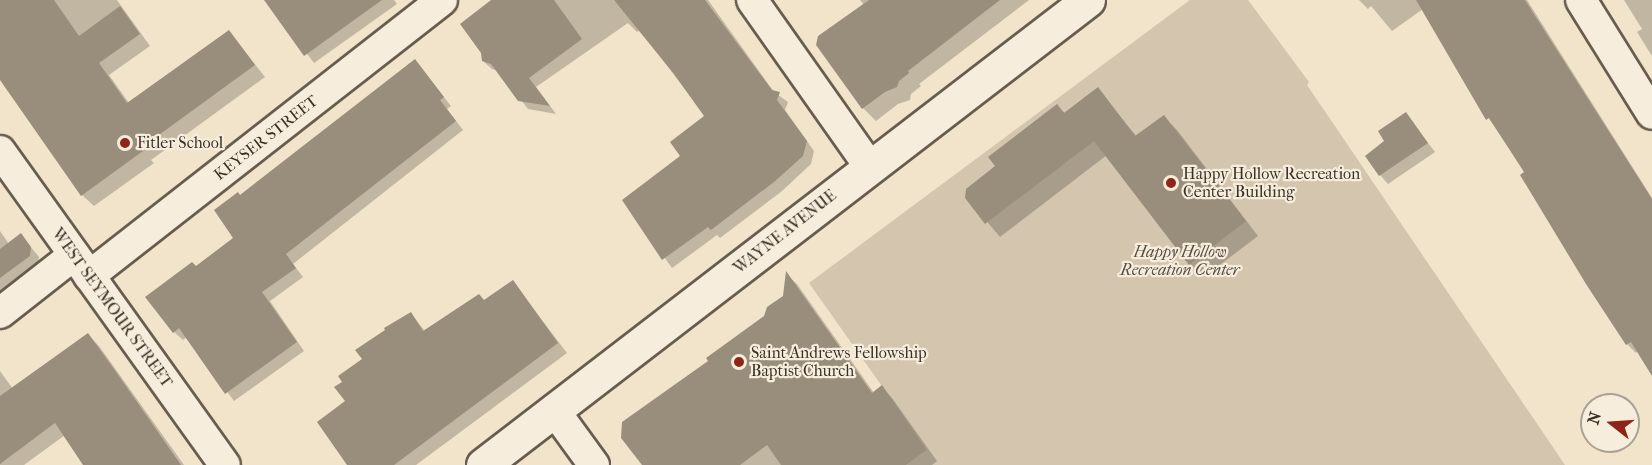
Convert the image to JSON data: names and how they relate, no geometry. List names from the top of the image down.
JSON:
{
  "streets": {
    "main road": ["WAYNE AVENUE"],
    "street": ["KEYSER STREET", "WEST SEYMOUR STREET"]
  },
  "crossings": [
    ["KEYSER STREET", "WEST SEYMOUR STREET"]
  ],
  "parks": ["Happy Hollow Recreation Center"],
  "places": ["Fitler School", "Happy Hollow Recreation Center Building", "Saint Andrews Fellowship Baptist Church"],
  "north": "left"
}
